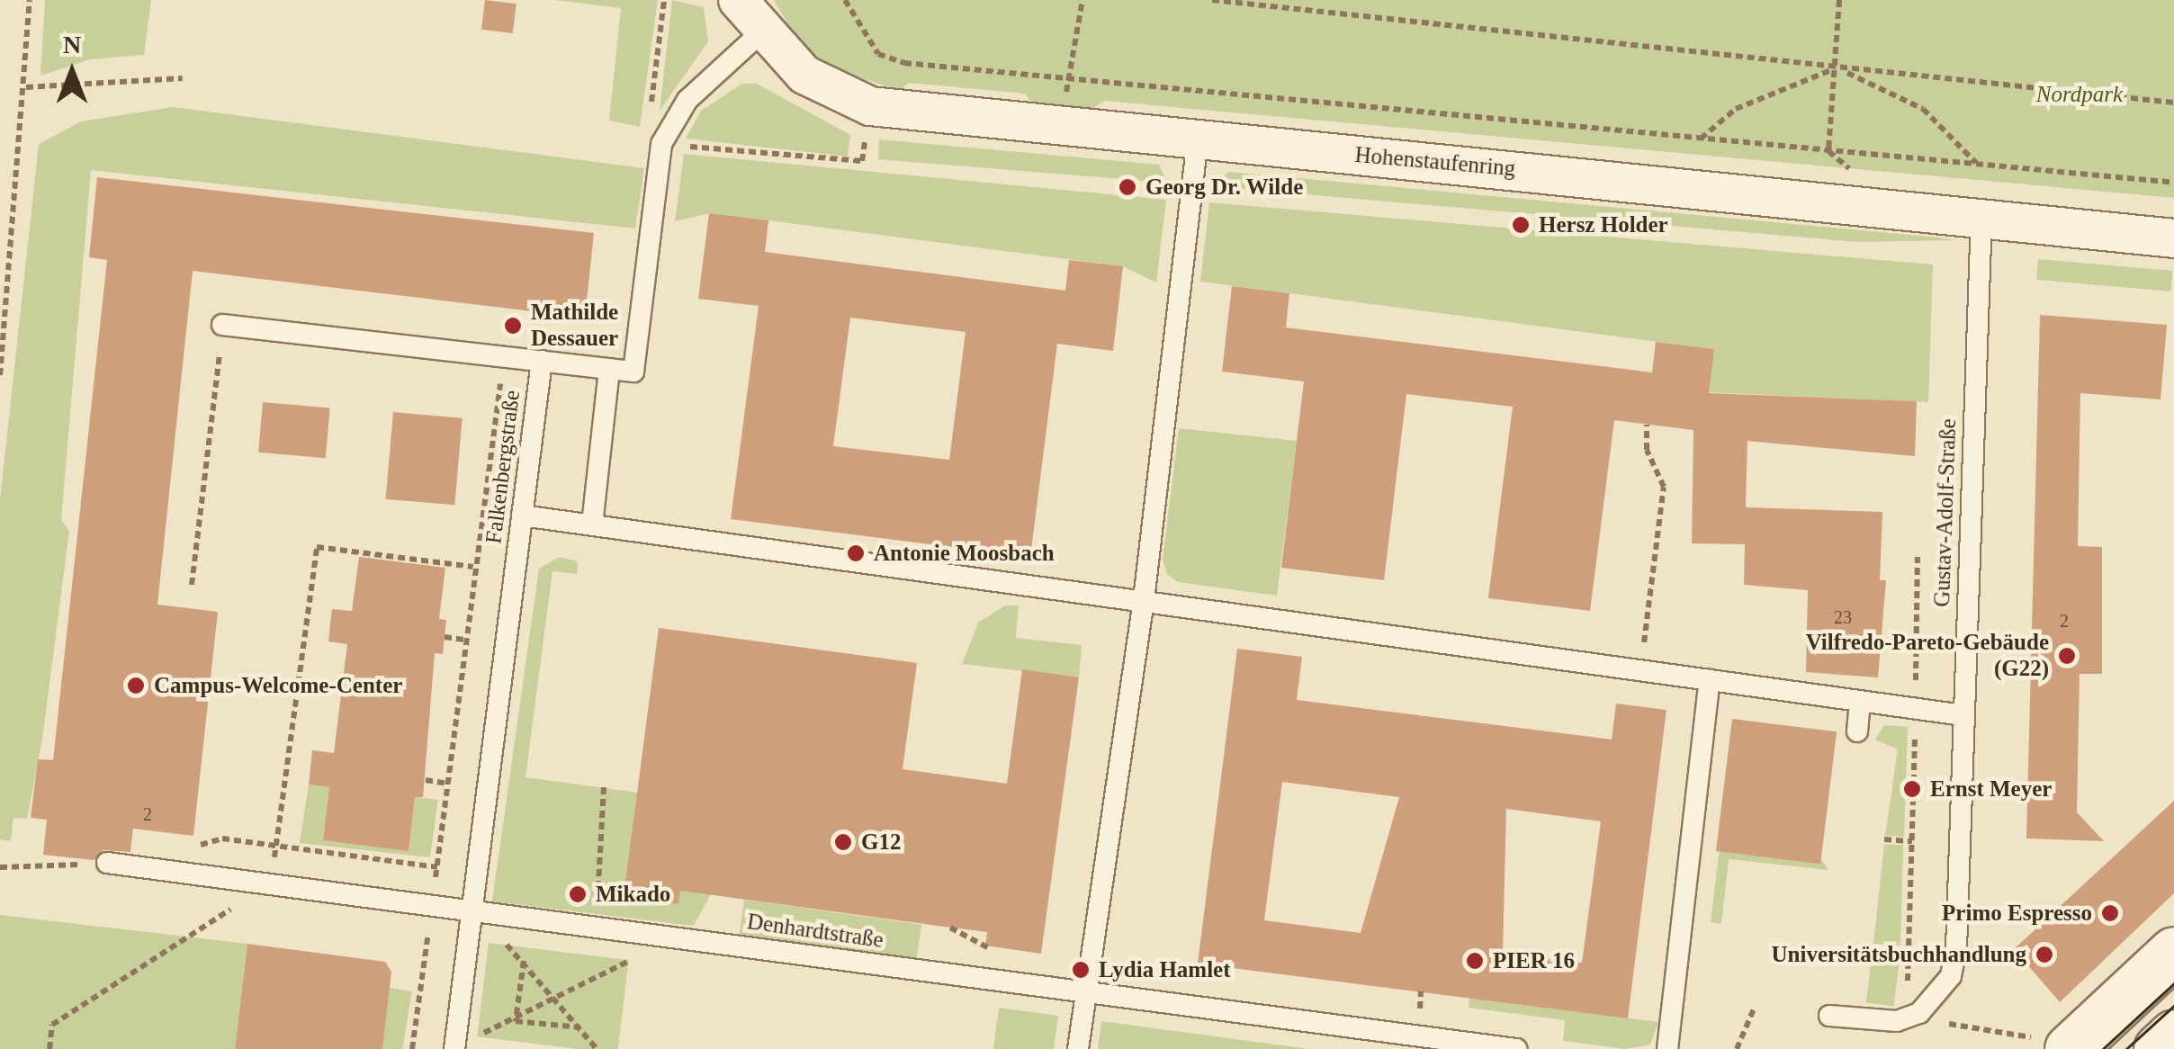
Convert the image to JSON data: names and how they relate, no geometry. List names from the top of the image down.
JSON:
{
  "streets": {
    "street": ["Hohenstaufenring"],
    "lane": ["Falkenbergstraße", "Gustav-Adolf-Straße", "Denhardtstraße"]
  },
  "crossings": [
    ["Hohenstaufenring", "Gustav-Adolf-Straße"],
    ["Falkenbergstraße", "Denhardtstraße"]
  ],
  "parks": ["Nordpark"],
  "places": [
    "Georg Dr. Wilde",
    "Hersz Holder",
    "Mathilde Dessauer",
    "Antonie Moosbach",
    "Vilfredo-Pareto-Gebäude (G22)",
    "Campus-Welcome-Center",
    "Ernst Meyer",
    "G12",
    "Mikado",
    "Primo Espresso",
    "Universitätsbuchhandlung",
    "PIER 16",
    "Lydia Hamlet"
  ],
  "house_numbers": ["23", "2", "2"],
  "north": "top"
}
